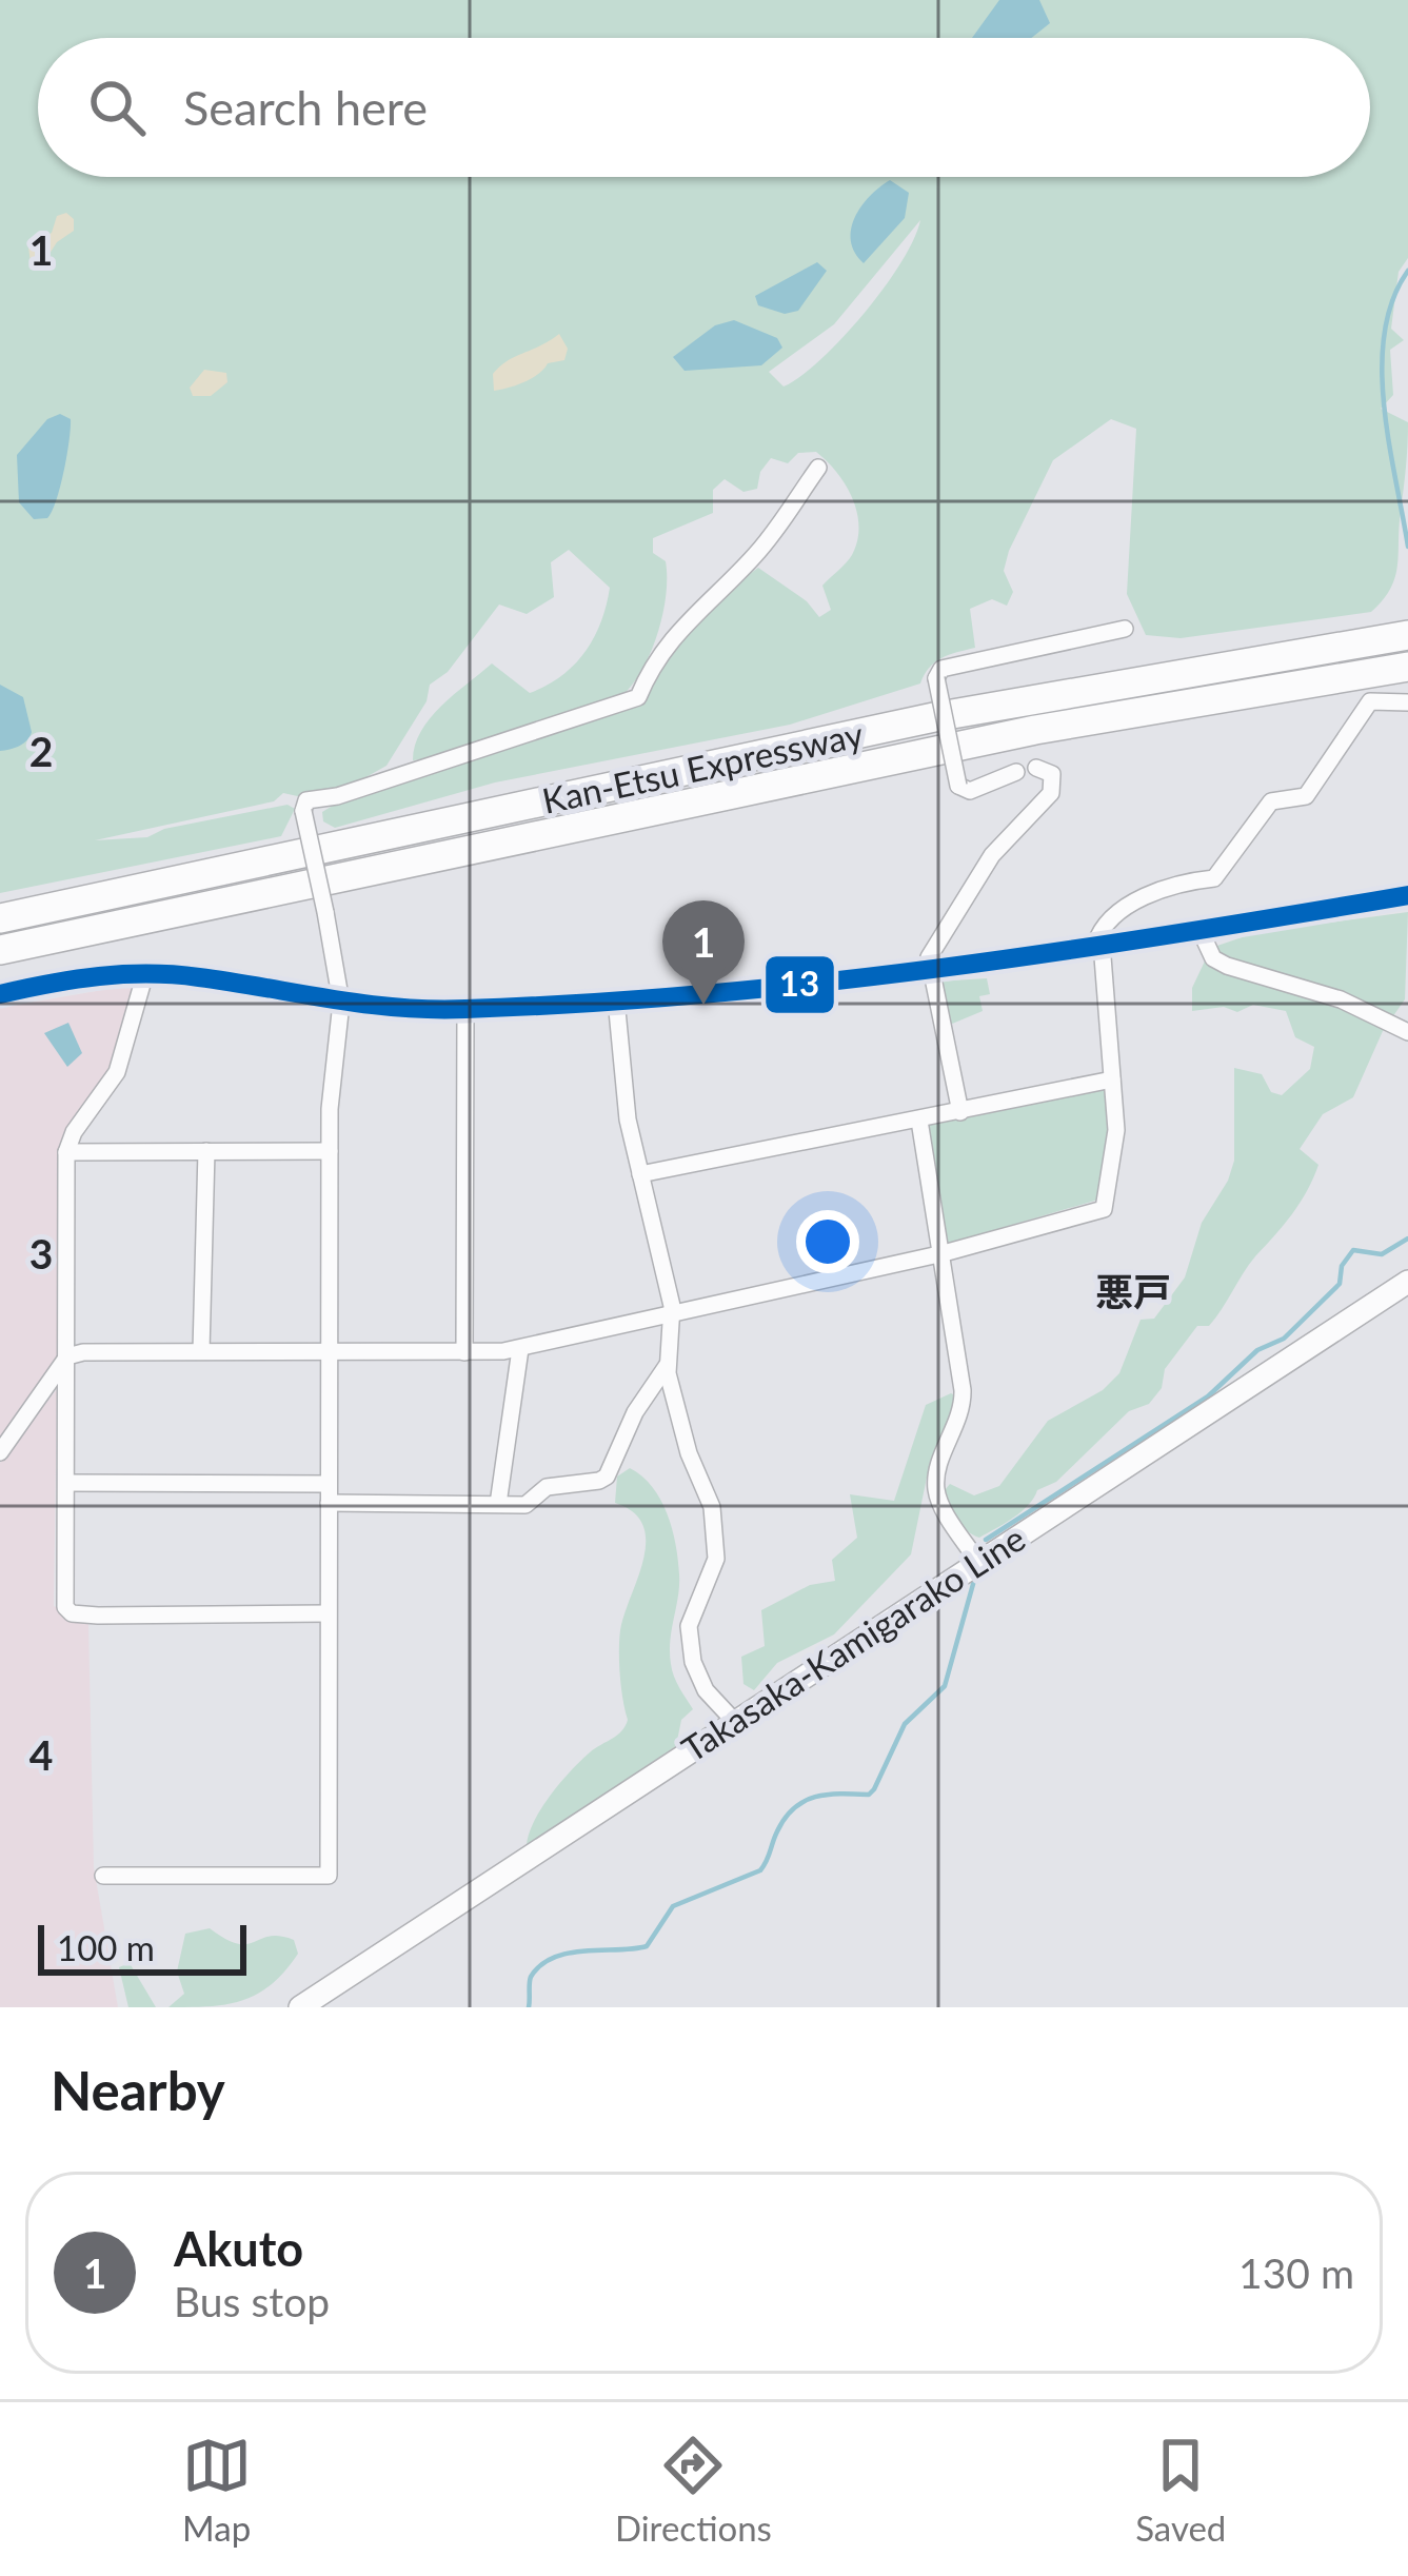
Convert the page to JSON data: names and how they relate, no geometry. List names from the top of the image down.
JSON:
{
  "streets": {
    "highway": ["Kan-Etsu Expressway"],
    "street": ["Takasaka-Kamigarako Line"]
  },
  "districts": ["悪戸"],
  "lines": ["transit line 13"],
  "scale_bar": "100 m",
  "page": {
    "search": "Search here",
    "pins": "1",
    "scale": "100 m",
    "heading": "Nearby",
    "list": [
      {
        "mark": "1",
        "name": "Akuto",
        "note": "Bus stop",
        "value": "130 m"
      }
    ],
    "nav": ["Map", "Directions", "Saved"]
  },
  "grid": {
    "rows": [
      "1",
      "2",
      "3",
      "4"
    ]
  }
}
